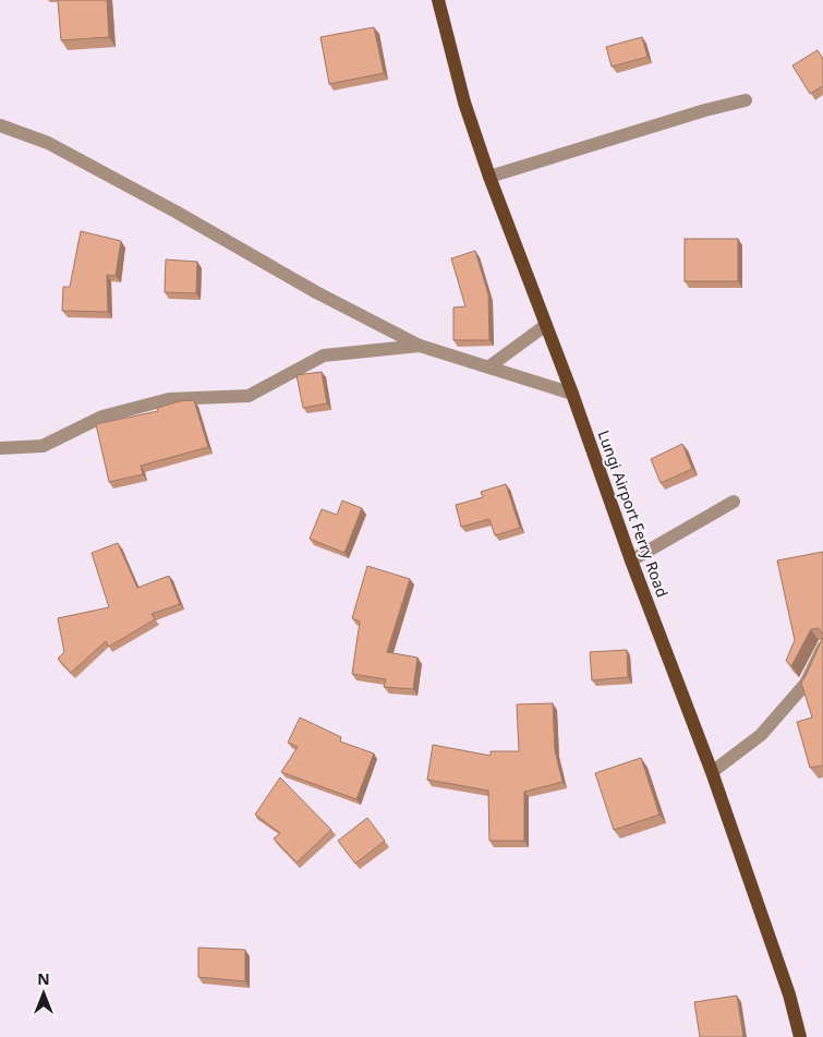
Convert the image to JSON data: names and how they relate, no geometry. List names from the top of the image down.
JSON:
{
  "streets": {
    "main road": ["Lungi Airport Ferry Road"]
  },
  "north": "top"
}
